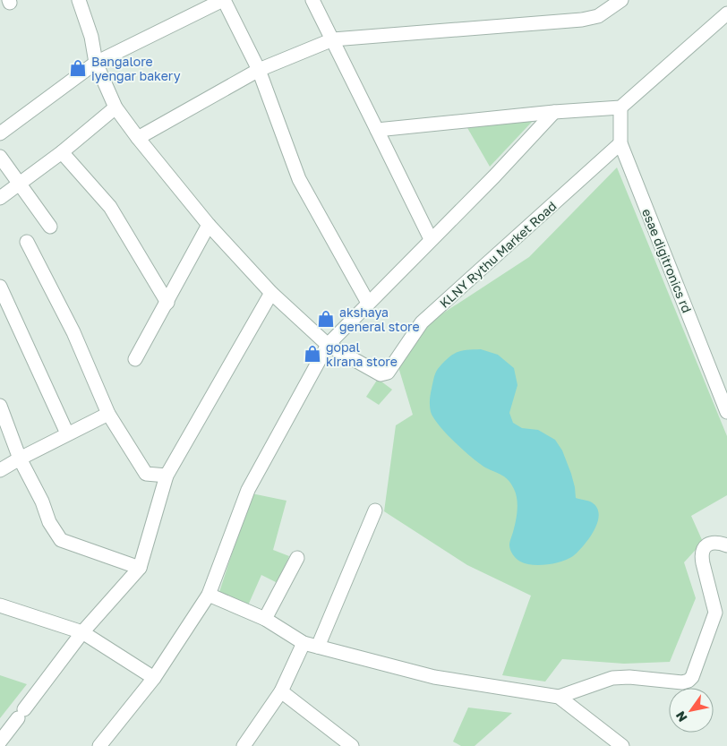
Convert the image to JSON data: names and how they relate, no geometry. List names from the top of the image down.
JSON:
{
  "streets": {
    "street": ["KLNY Rythu Market Road", "esae digitronics rd"]
  },
  "crossings": [
    ["KLNY Rythu Market Road", "esae digitronics rd"]
  ],
  "places": {
    "shop": ["Bangalore iyengar bakery", "akshaya general store", "gopal kirana store"]
  },
  "north": "bottom left"
}
